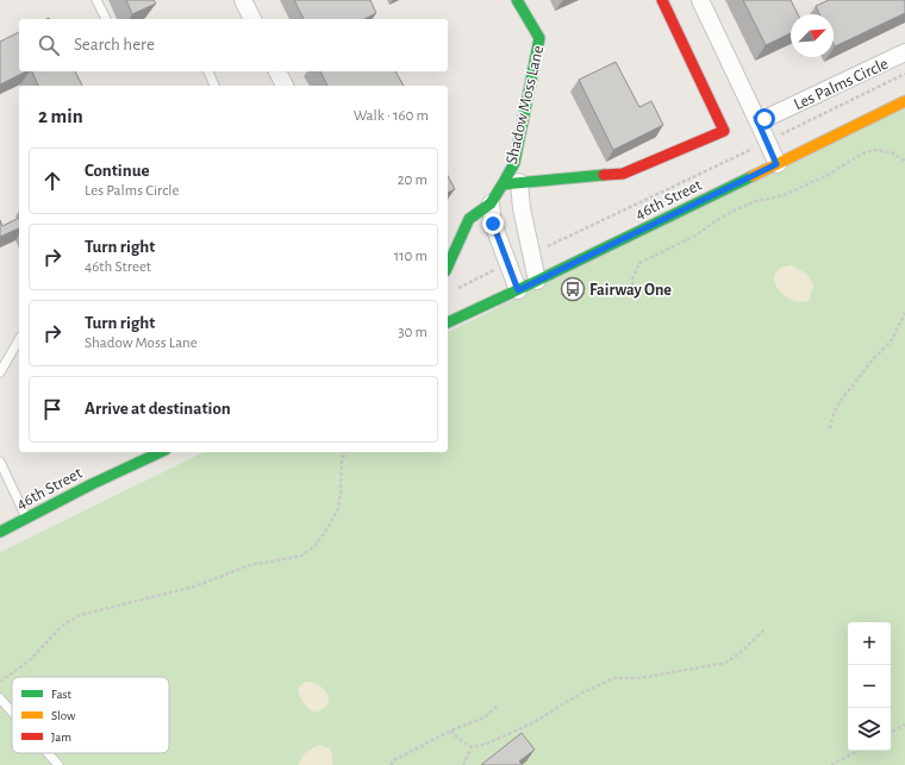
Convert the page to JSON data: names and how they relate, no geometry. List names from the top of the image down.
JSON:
{
  "streets": {
    "street": ["Les Palms Circle", "Shadow Moss Lane", "46th Street"]
  },
  "crossings": [
    ["Shadow Moss Lane", "46th Street"]
  ],
  "places": {
    "bus stop": ["Fairway One"]
  },
  "legend": ["Fast", "Slow", "Jam"],
  "north": "top right",
  "page": {
    "search": "Search here",
    "heading": ["2 min", "Walk · 160 m"],
    "list": [
      ["Continue", "Les Palms Circle", "20 m"],
      ["Turn right", "46th Street", "110 m"],
      ["Turn right", "Shadow Moss Lane", "30 m"],
      "Arrive at destination"
    ],
    "map_buttons": ["+", "−"]
  }
}
